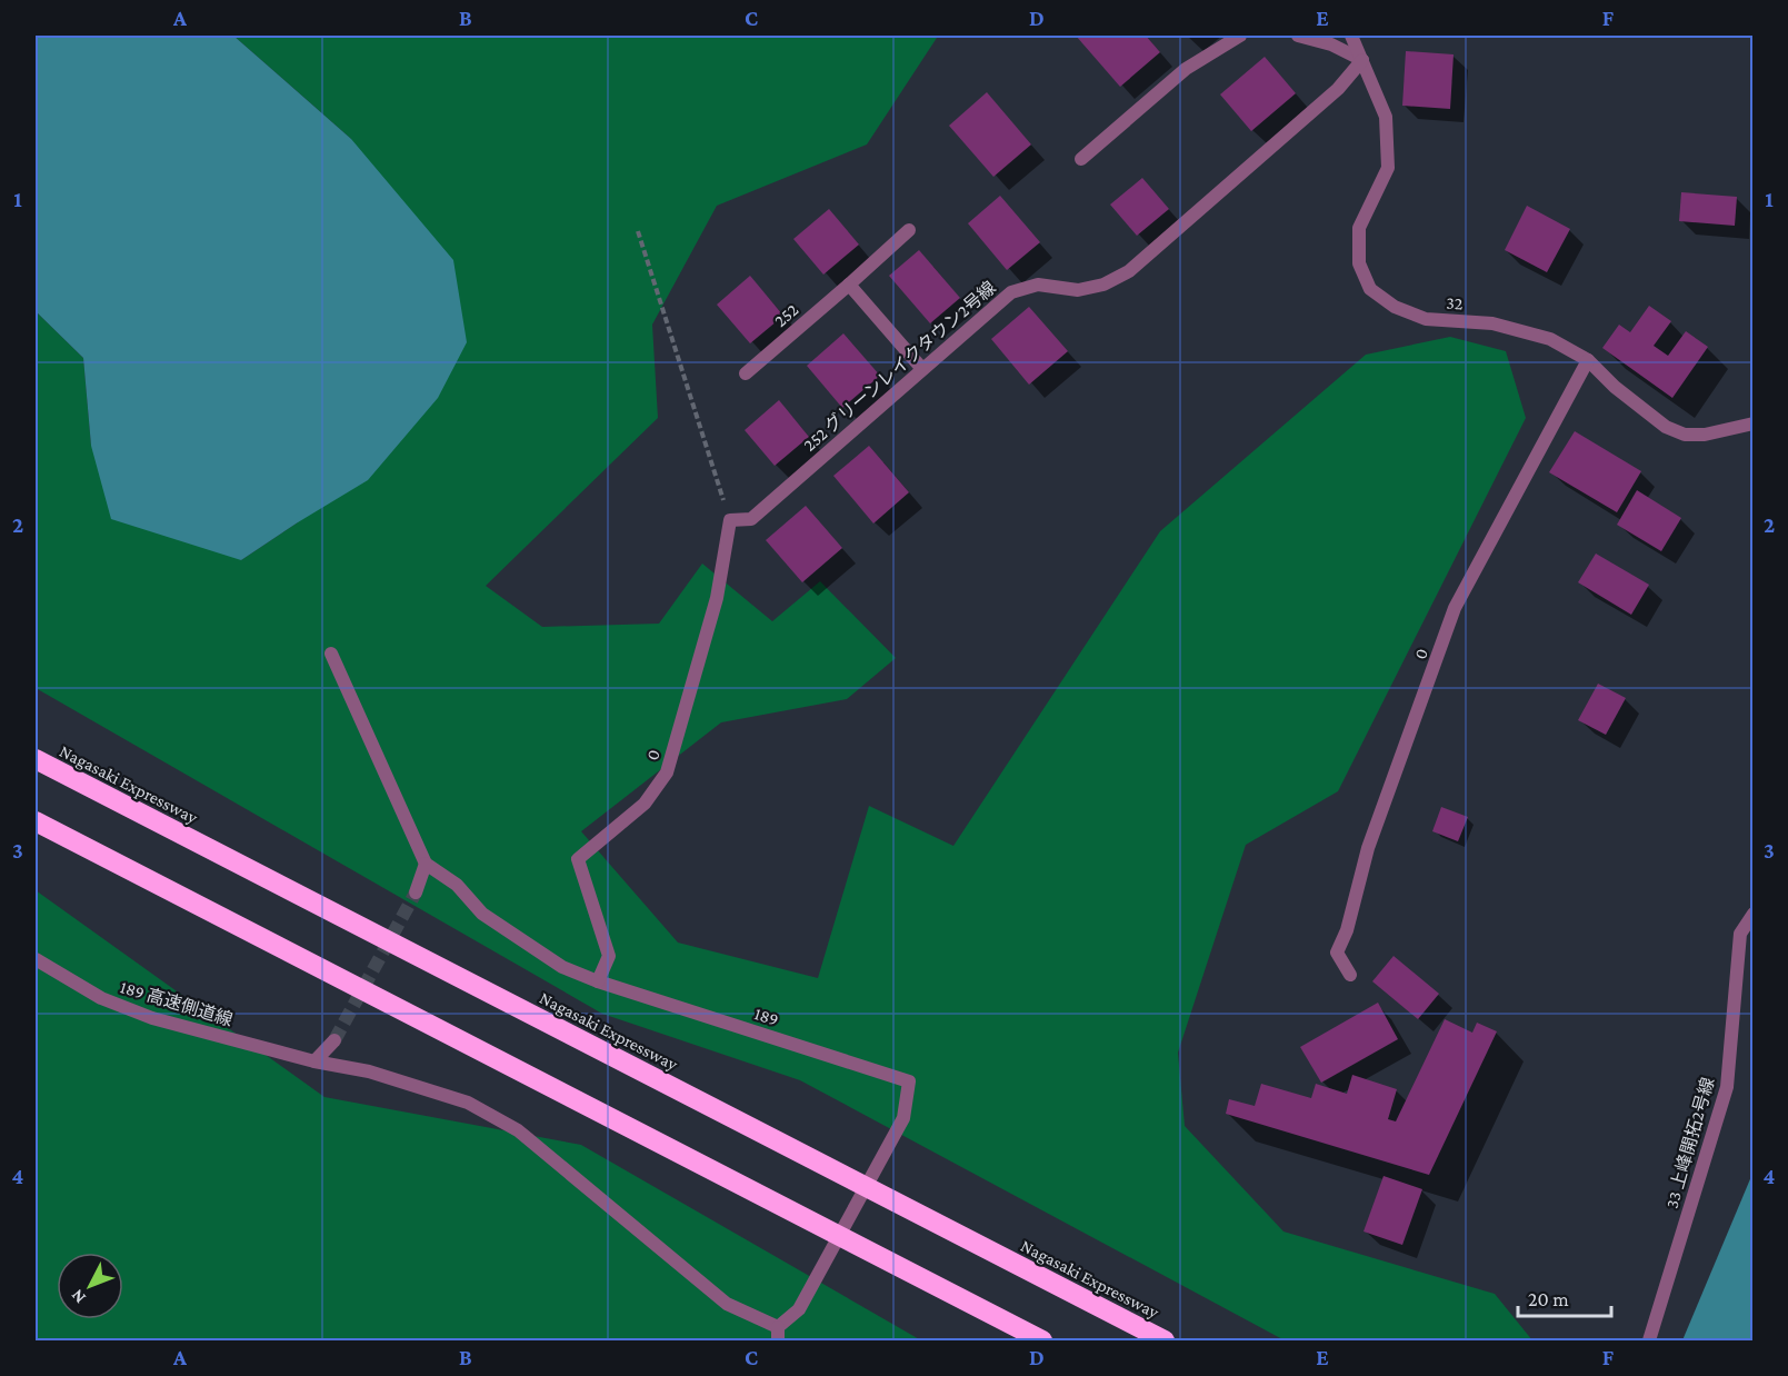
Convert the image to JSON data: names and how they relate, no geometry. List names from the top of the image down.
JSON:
{
  "streets": {
    "highway": ["Nagasaki Expressway"],
    "street": [
      "32",
      "252",
      "252 グリーンレイクタウン2号線",
      "0",
      "189 高速側道線",
      "189",
      "33 上峰開拓2号線"
    ]
  },
  "crossings": [
    ["32", "252 グリーンレイクタウン2号線"],
    ["32", "0"],
    ["252 グリーンレイクタウン2号線", "0"],
    ["0", "189"]
  ],
  "scale_bar": "20 m",
  "north": "bottom left",
  "grid": {
    "columns": [
      "A",
      "B",
      "C",
      "D",
      "E",
      "F"
    ],
    "rows": [
      "1",
      "2",
      "3",
      "4"
    ]
  }
}
